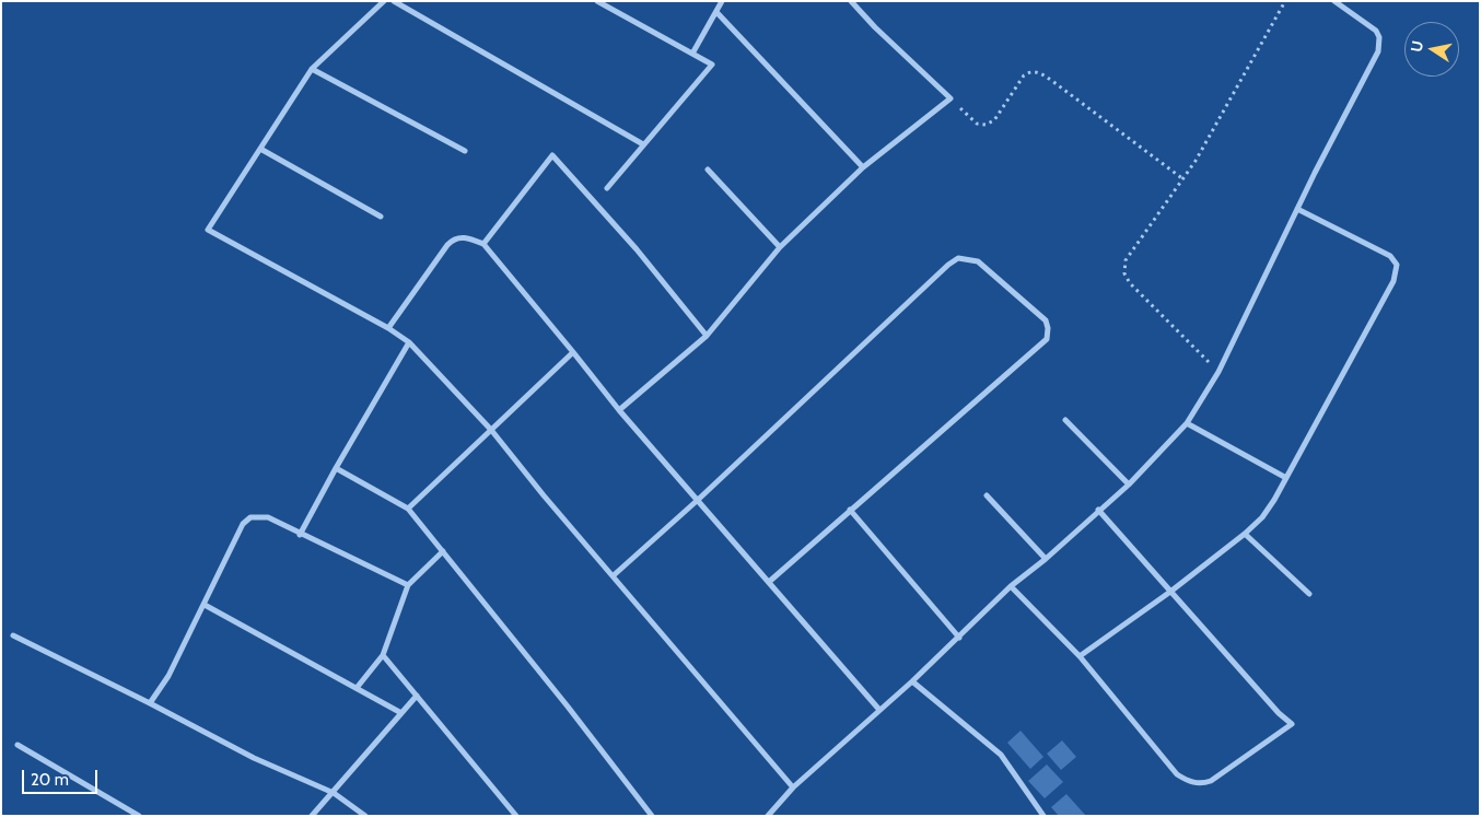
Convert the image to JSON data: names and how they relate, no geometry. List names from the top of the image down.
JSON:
{
  "scale_bar": "20 m",
  "north": "left"
}
